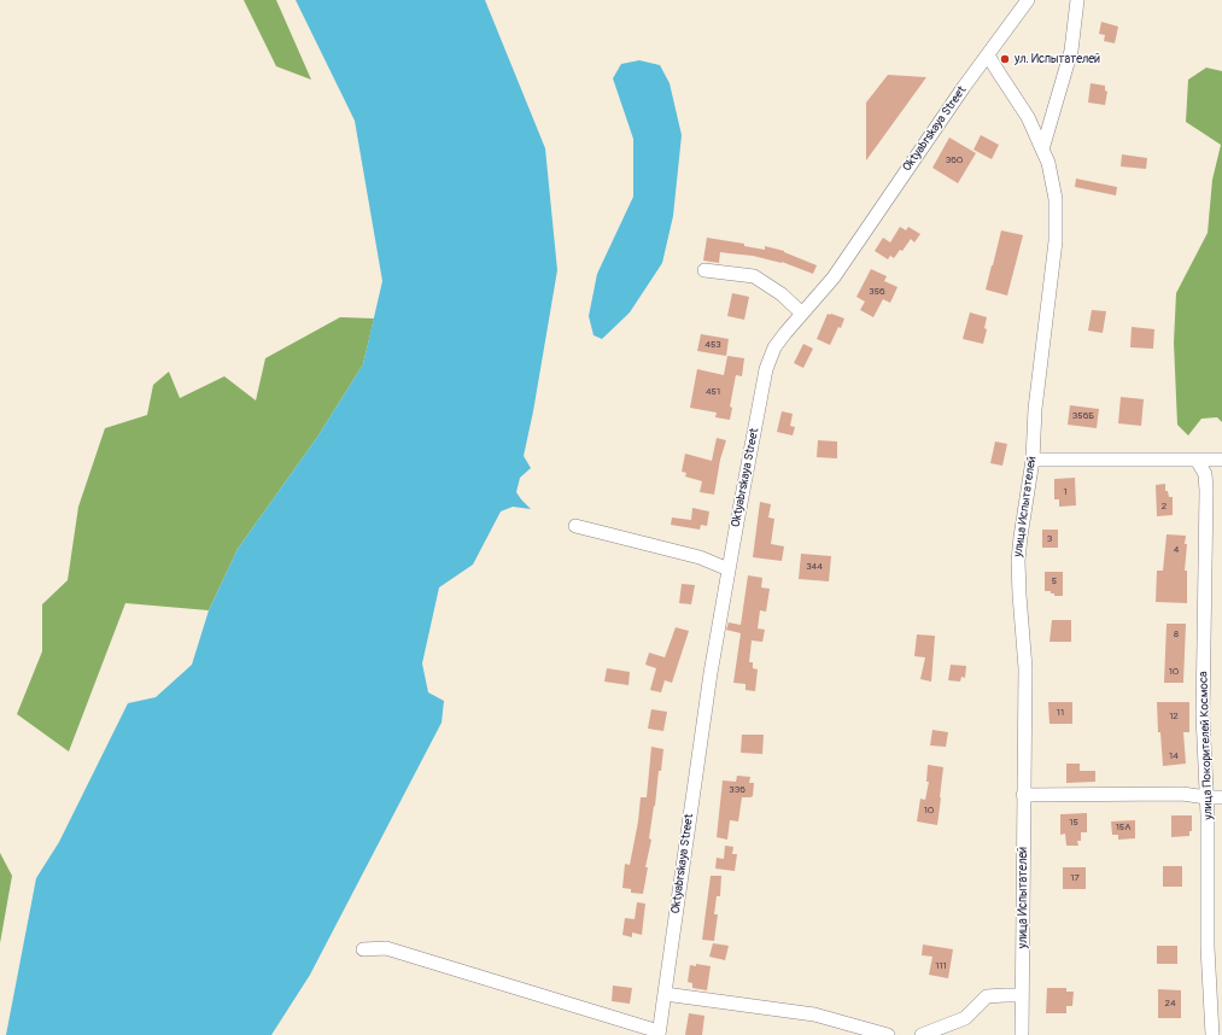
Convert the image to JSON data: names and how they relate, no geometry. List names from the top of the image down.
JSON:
{
  "streets": {
    "street": ["Oktyabrskaya Street", "улица Испытателей", "улица Покорителей Космоса"]
  },
  "crossings": [
    ["Oktyabrskaya Street", "улица Испытателей"]
  ],
  "places": ["ул. Испытателей"],
  "house_numbers": [
    "360",
    "356",
    "453",
    "451",
    "356Б",
    "1",
    "2",
    "3",
    "4",
    "344",
    "5",
    "8",
    "10",
    "11",
    "12",
    "14",
    "336",
    "10",
    "15",
    "15А",
    "17",
    "111",
    "24"
  ]
}
